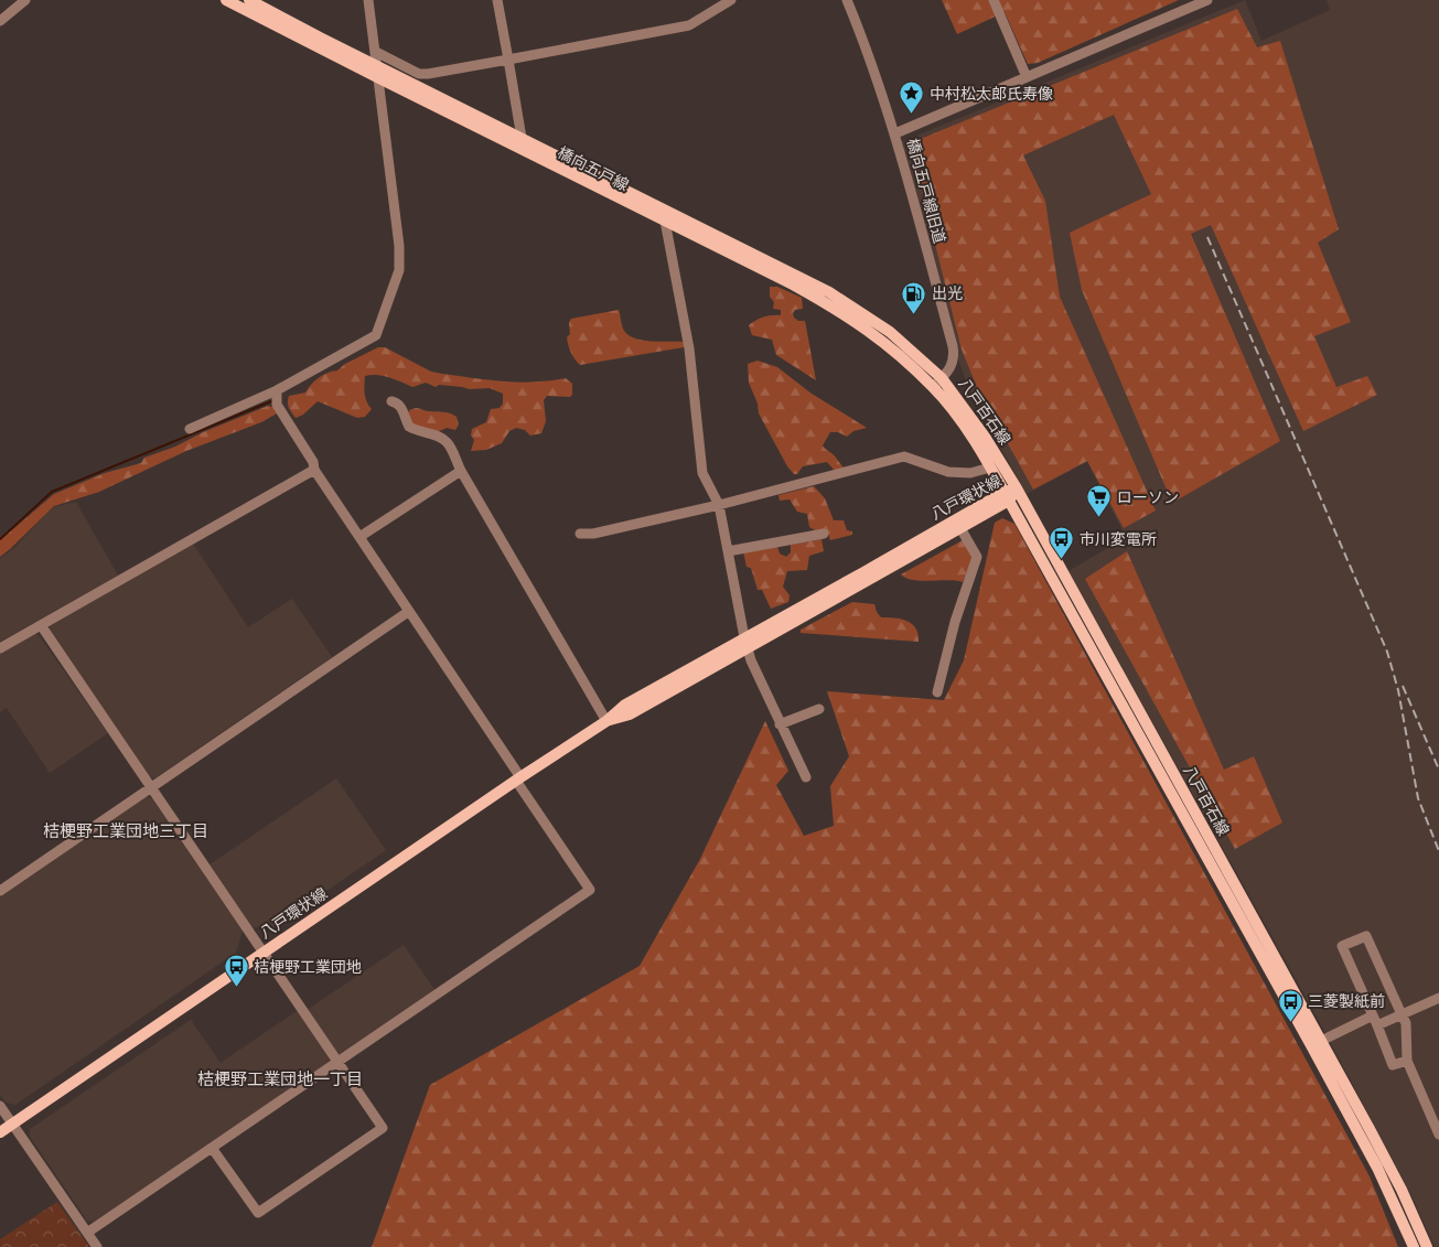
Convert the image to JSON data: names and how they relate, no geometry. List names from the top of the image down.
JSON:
{
  "streets": {
    "main road": ["橋向五戸線", "八戸百石線", "八戸環状線"],
    "street": ["橋向五戸線旧道"]
  },
  "crossings": [
    ["橋向五戸線", "橋向五戸線旧道"],
    ["橋向五戸線", "八戸百石線"],
    ["橋向五戸線旧道", "八戸百石線"],
    ["八戸百石線", "八戸環状線"]
  ],
  "districts": ["桔梗野工業団地三丁目", "桔梗野工業団地一丁目"],
  "places": {
    "place": ["中村松太郎氏寿像"],
    "fuel station": ["出光"],
    "supermarket": ["ローソン"],
    "bus stop": ["市川変電所", "桔梗野工業団地", "三菱製紙前"]
  }
}
